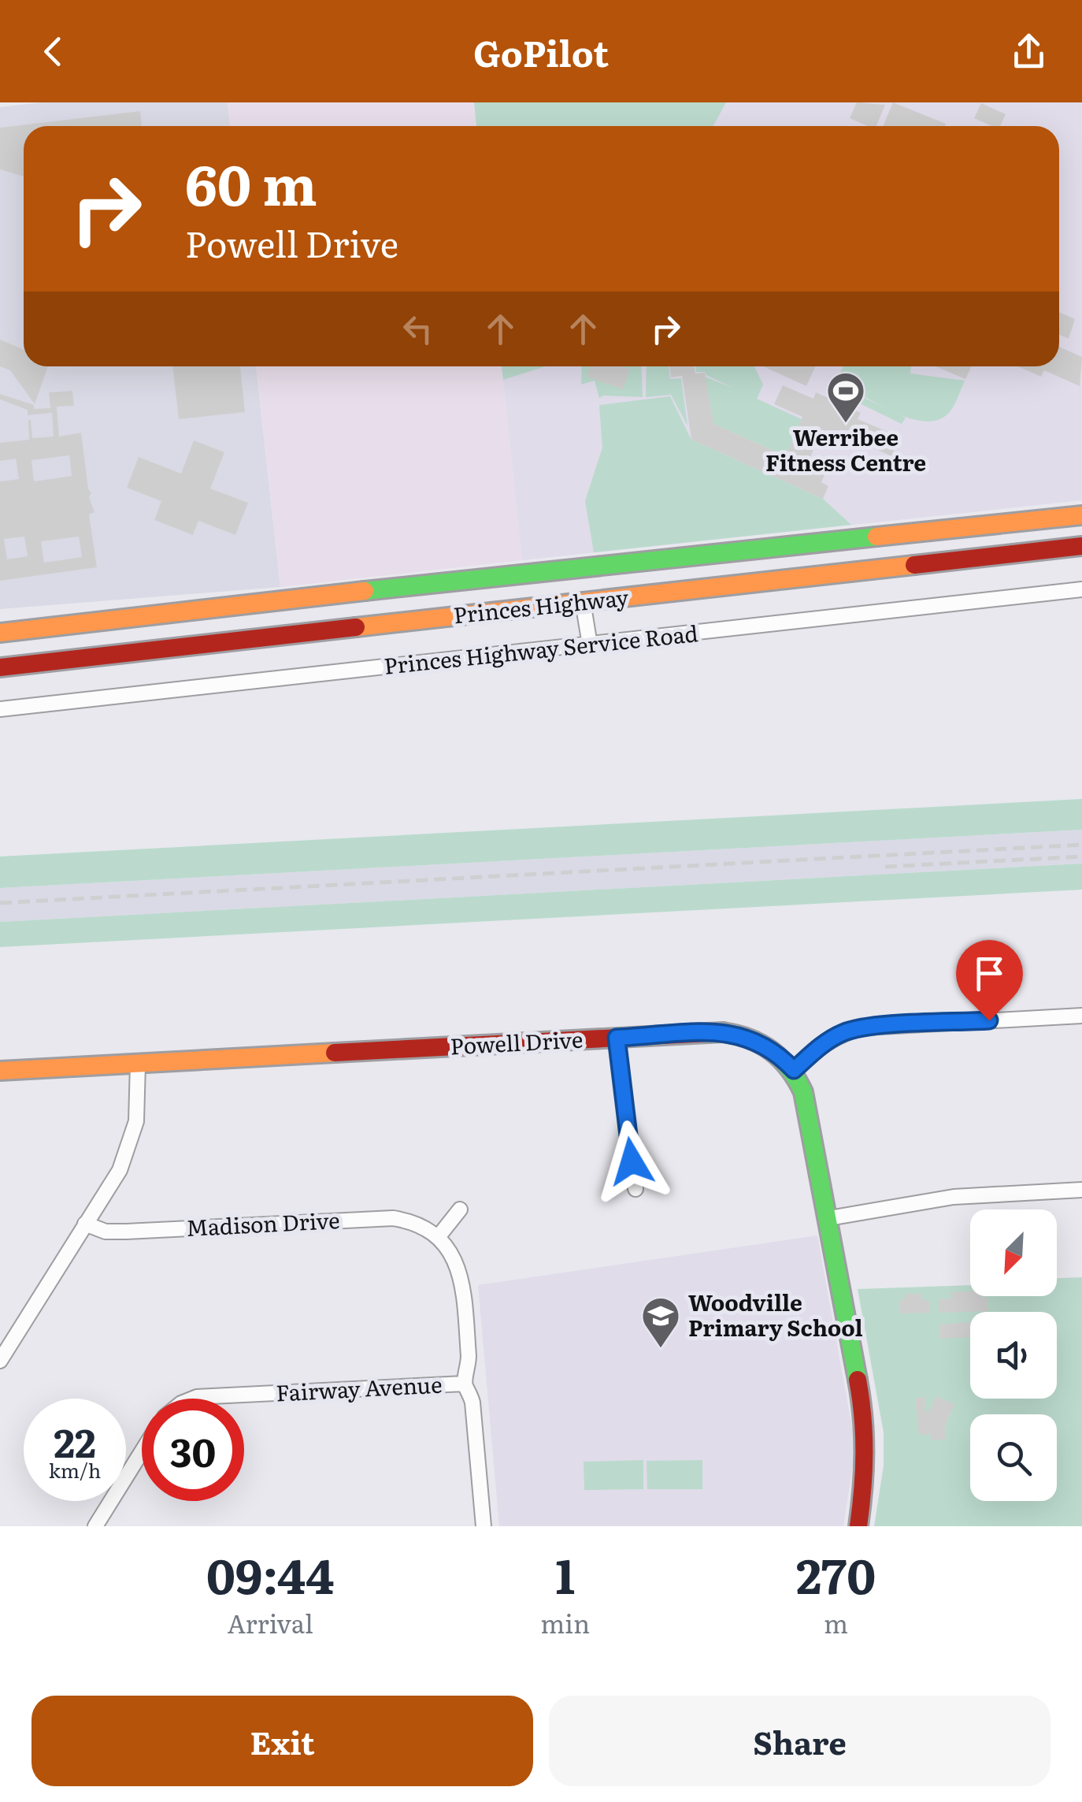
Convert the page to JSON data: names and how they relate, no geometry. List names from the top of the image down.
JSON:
{
  "streets": {
    "main road": ["Princes Highway", "Powell Drive"],
    "street": ["Princes Highway Service Road", "Madison Drive", "Fairway Avenue"]
  },
  "places": {
    "sports": ["Werribee Fitness Centre"],
    "school or university": ["Woodville Primary School"]
  },
  "north": "bottom left",
  "page": {
    "header": "GoPilot",
    "turn": ["60 m", "Powell Drive"],
    "speed": "22 km/h",
    "limit": "30",
    "eta": [
      "09:44",
      "Arrival",
      "1",
      "min",
      "270",
      "m"
    ],
    "buttons": ["Exit", "Share"]
  }
}
